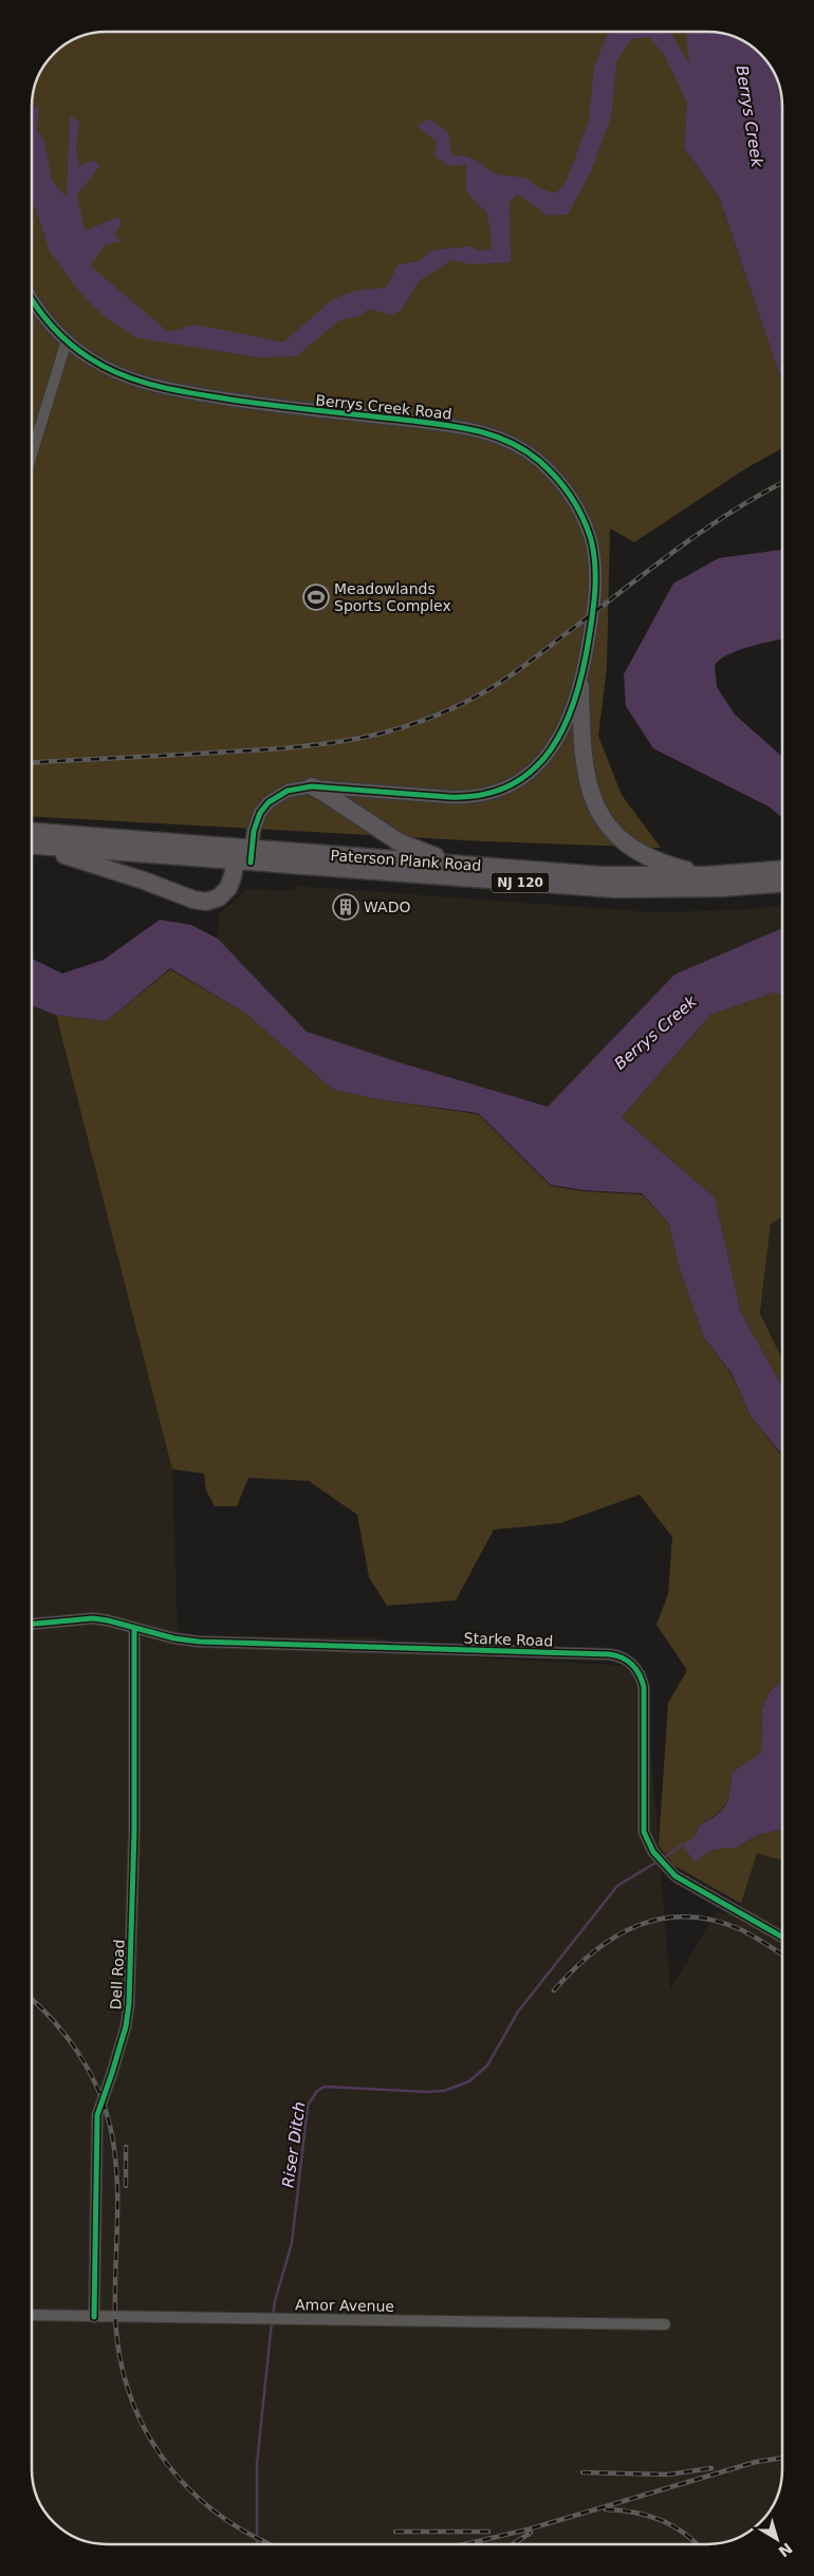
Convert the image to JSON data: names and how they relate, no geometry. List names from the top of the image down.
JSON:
{
  "streets": {
    "main road": ["Paterson Plank Road", "NJ 120"],
    "street": [
      "Berrys Creek Road",
      "Starke Road",
      "Dell Road",
      "Amor Avenue"
    ]
  },
  "crossings": [
    ["Berrys Creek Road", "Paterson Plank Road"],
    ["Starke Road", "Dell Road"],
    ["Dell Road", "Amor Avenue"]
  ],
  "water": ["Berrys Creek", "Riser Ditch"],
  "places": {
    "sports": ["Meadowlands Sports Complex"],
    "building": ["WADO"]
  },
  "north": "bottom right"
}
